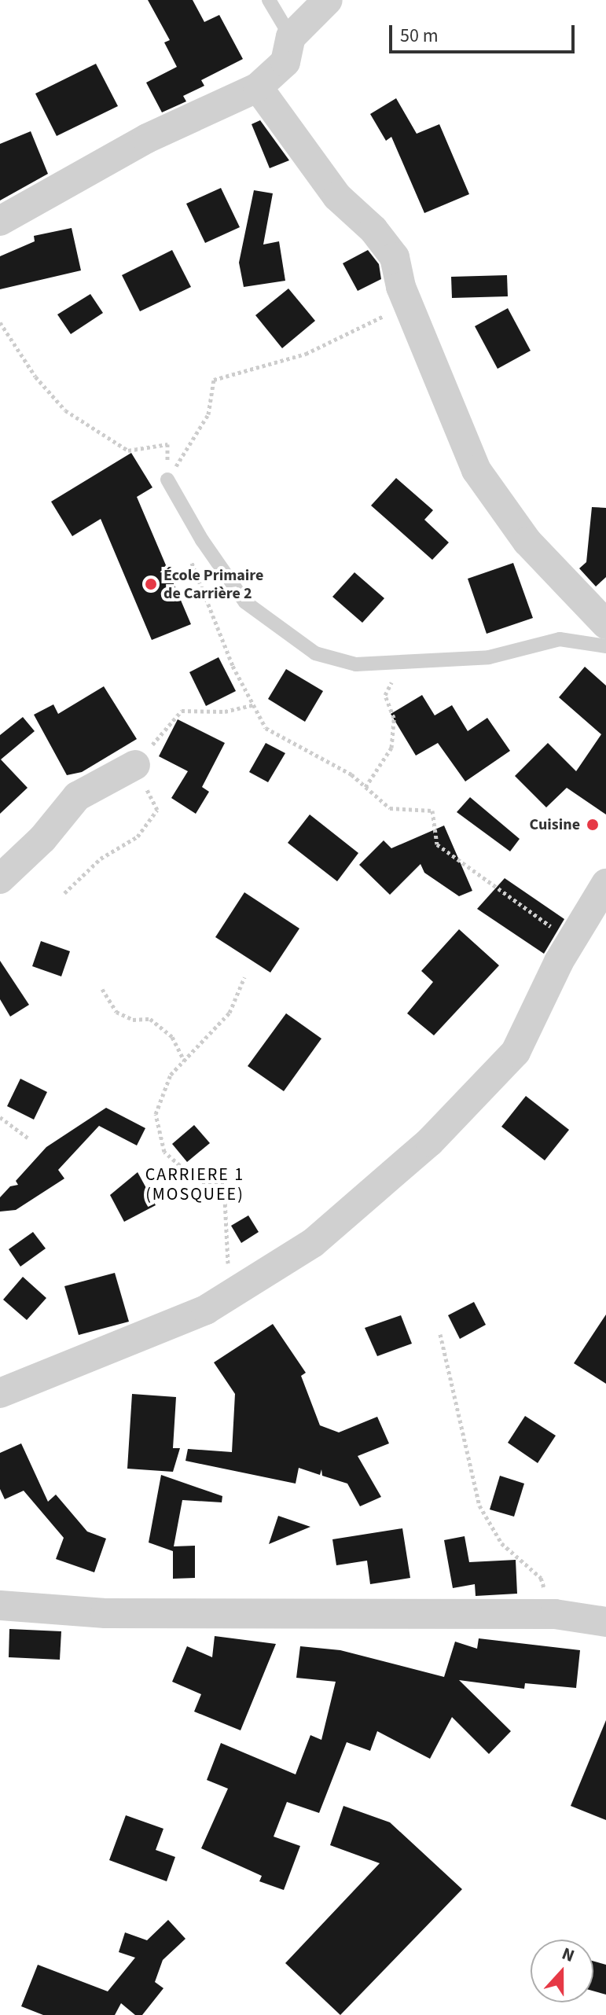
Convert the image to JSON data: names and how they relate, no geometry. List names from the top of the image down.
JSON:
{
  "districts": ["CARRIERE 1 (MOSQUEE)"],
  "places": ["École Primaire de Carrière 2", "Cuisine"],
  "scale_bar": "50 m",
  "north": "top"
}
